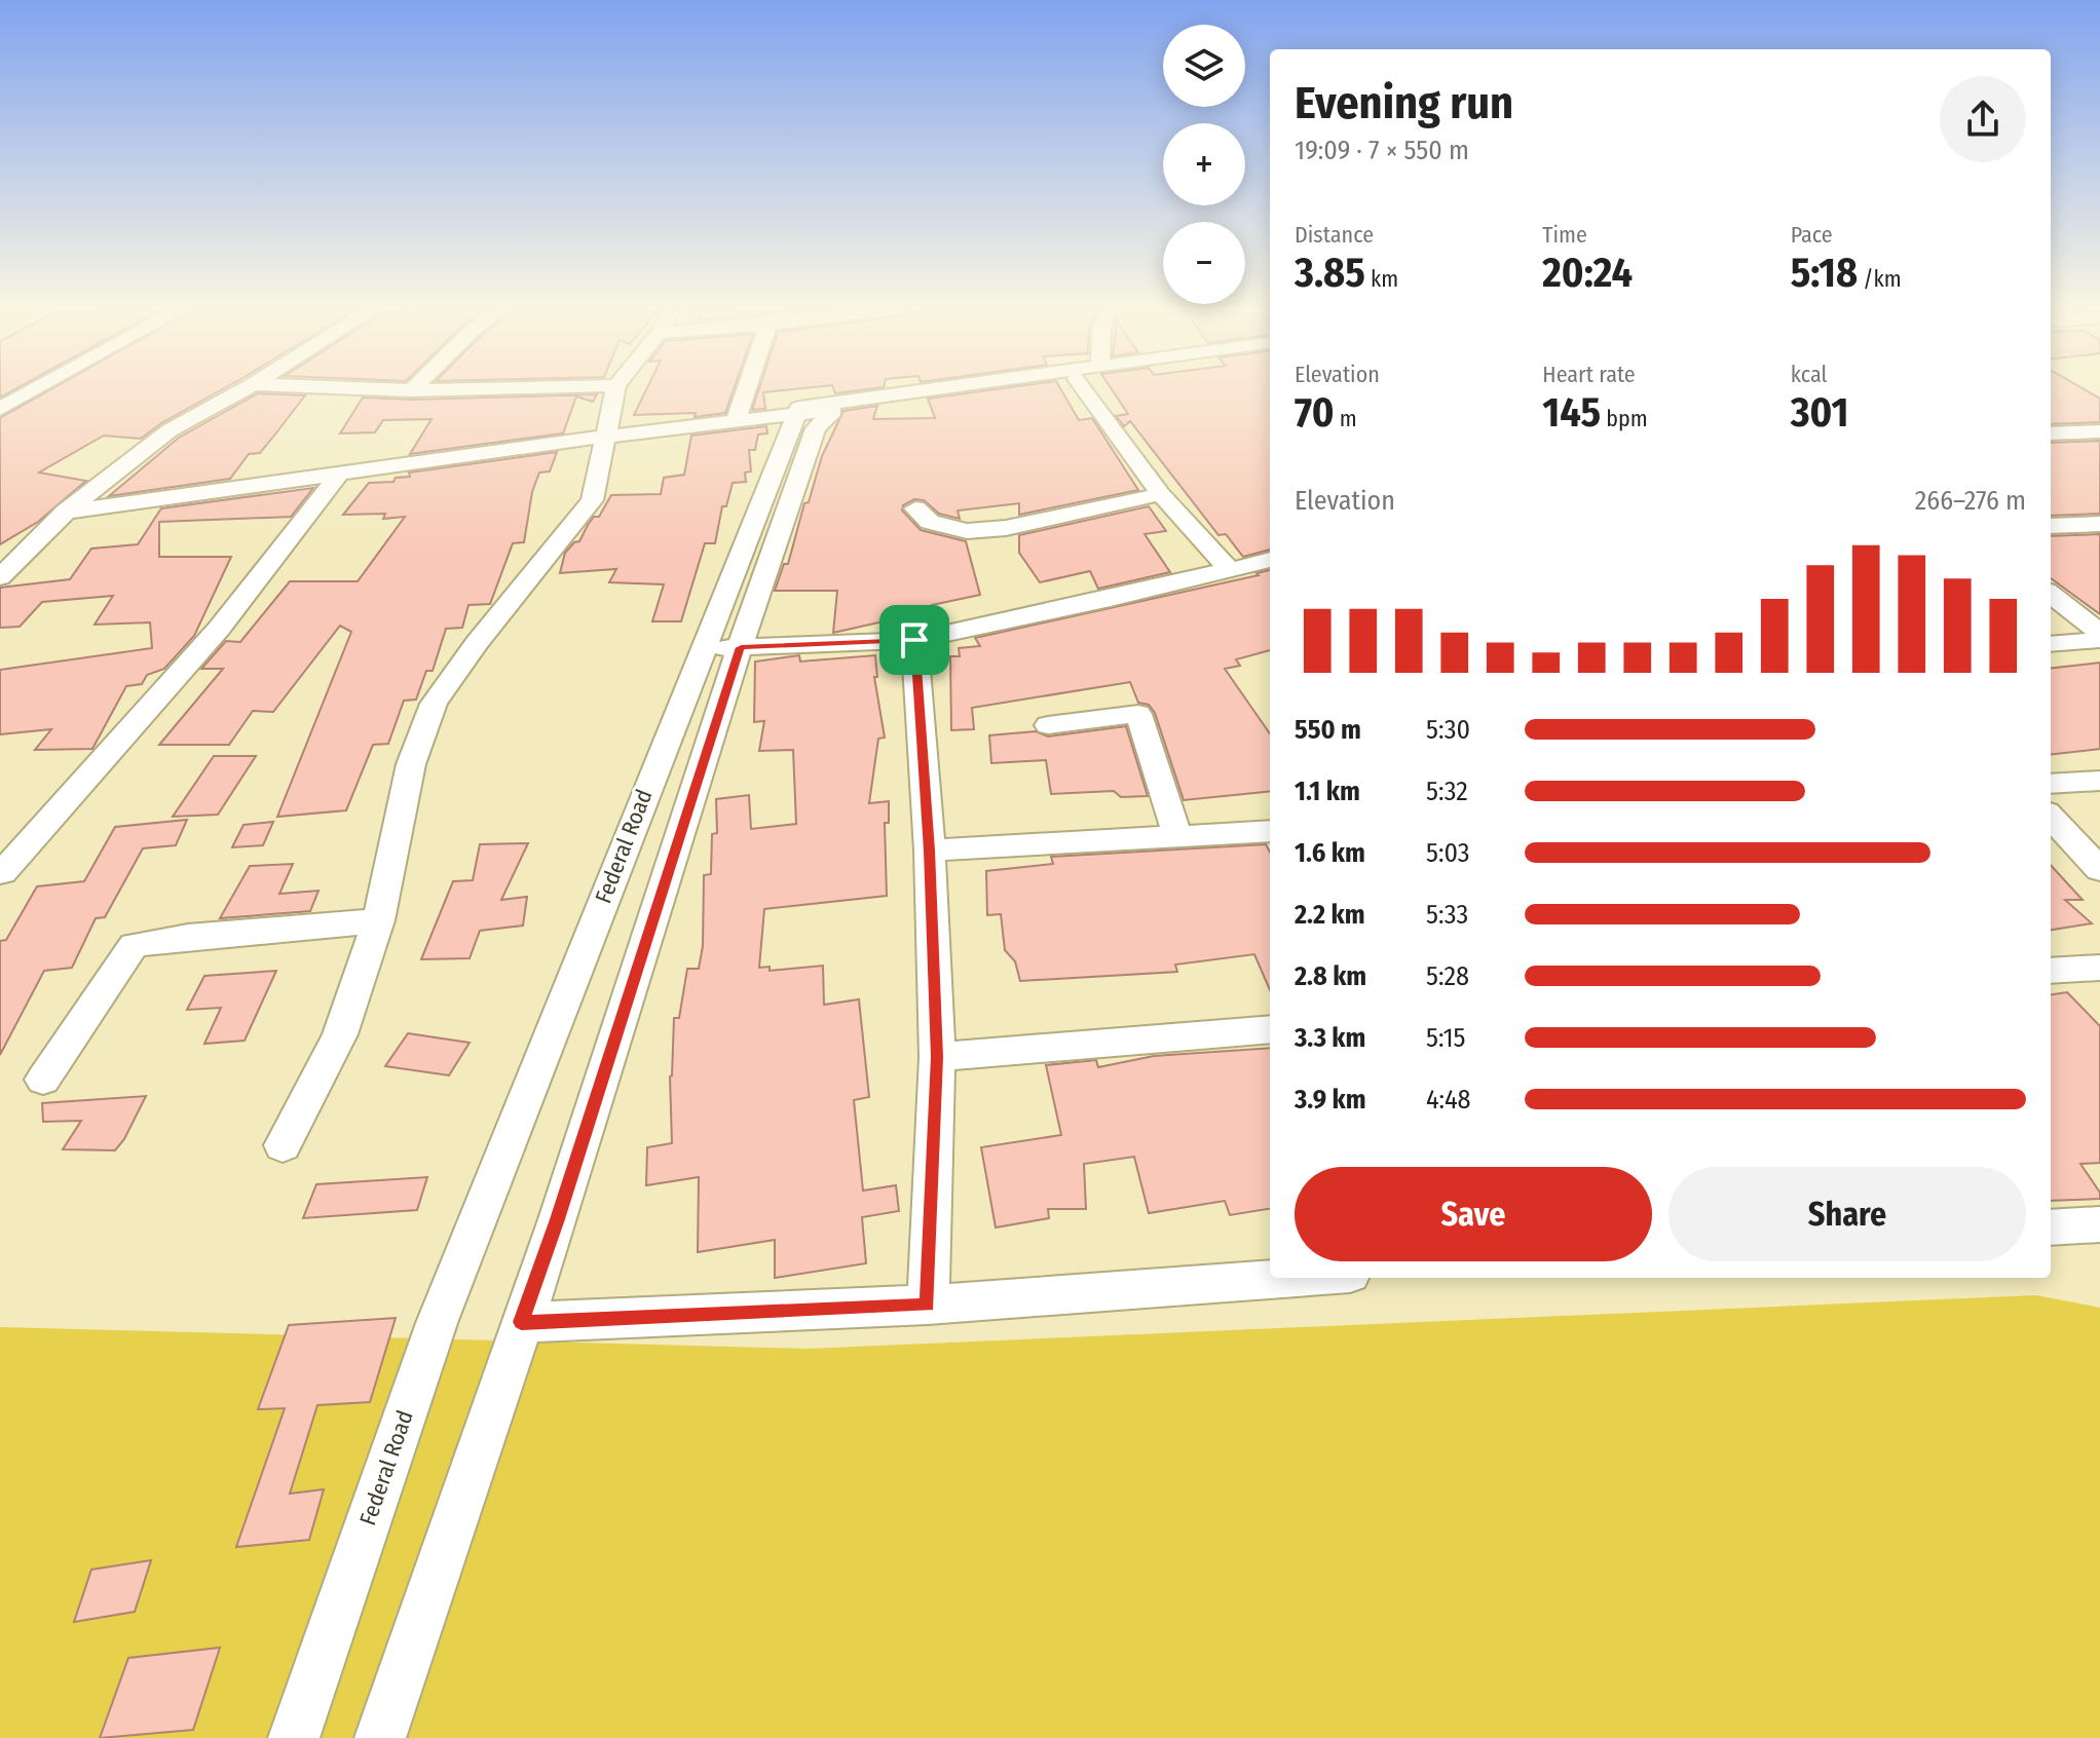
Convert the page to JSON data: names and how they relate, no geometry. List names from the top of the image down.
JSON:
{
  "streets": {
    "street": ["Federal Road"]
  },
  "page": {
    "map_buttons": ["+", "−"],
    "heading": ["Evening run", "19:09 · 7 × 550 m"],
    "stats": [
      ["Distance", "3.85 km"],
      ["Time", "20:24"],
      ["Pace", "5:18 /km"],
      ["Elevation", "70 m"],
      ["Heart rate", "145 bpm"],
      ["kcal", "301"]
    ],
    "chart": ["Elevation", "266–276 m"],
    "list": [
      {
        "name": "550 m",
        "note": "5:30"
      },
      {
        "name": "1.1 km",
        "note": "5:32"
      },
      {
        "name": "1.6 km",
        "note": "5:03"
      },
      {
        "name": "2.2 km",
        "note": "5:33"
      },
      {
        "name": "2.8 km",
        "note": "5:28"
      },
      {
        "name": "3.3 km",
        "note": "5:15"
      },
      {
        "name": "3.9 km",
        "note": "4:48"
      }
    ],
    "buttons": ["Save", "Share"]
  }
}
